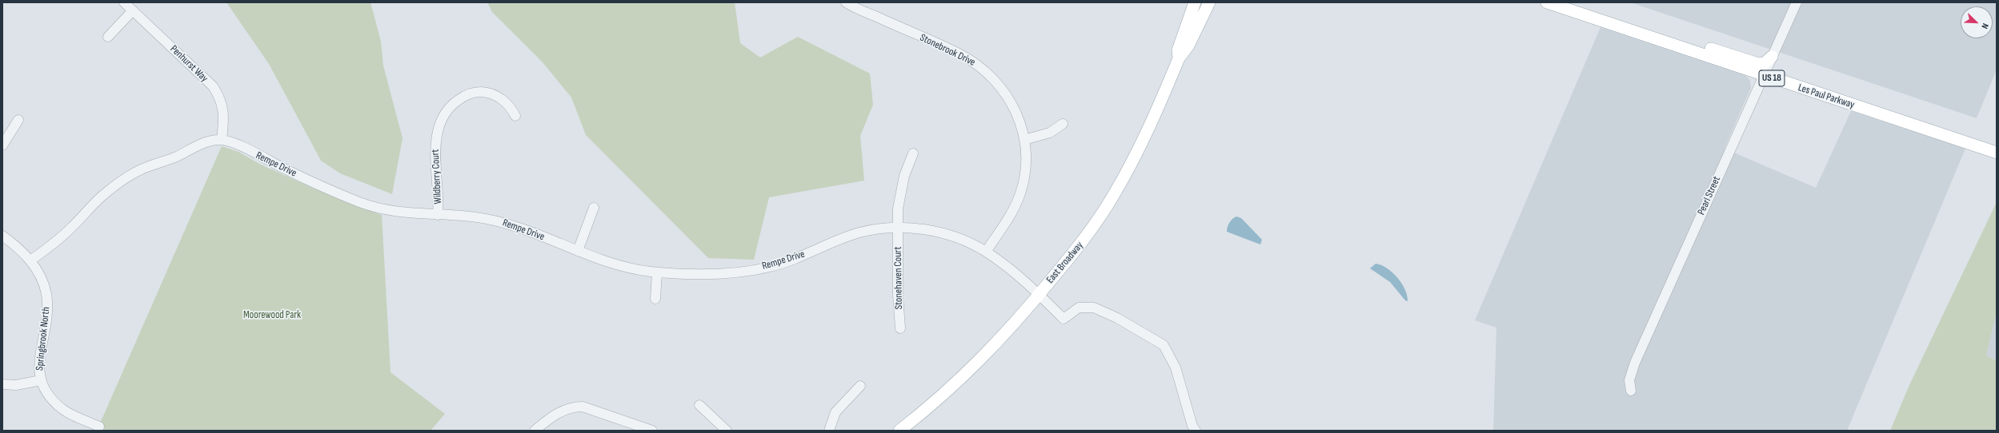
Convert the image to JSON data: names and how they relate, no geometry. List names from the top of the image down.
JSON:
{
  "streets": {
    "main road": ["US 18", "Les Paul Parkway", "East Broadway"],
    "street": [
      "Stonebrook Drive",
      "Penhurst Way",
      "Rempe Drive",
      "Wildberry Court",
      "Pearl Street",
      "Stonehaven Court",
      "Springbrook North"
    ]
  },
  "crossings": [
    ["Stonebrook Drive", "Rempe Drive"],
    ["Penhurst Way", "Rempe Drive"],
    ["Les Paul Parkway", "Pearl Street"],
    ["Rempe Drive", "Wildberry Court"],
    ["Rempe Drive", "East Broadway"],
    ["Rempe Drive", "Stonehaven Court"],
    ["Rempe Drive", "Springbrook North"]
  ],
  "parks": ["Moorewood Park"],
  "north": "bottom right"
}
